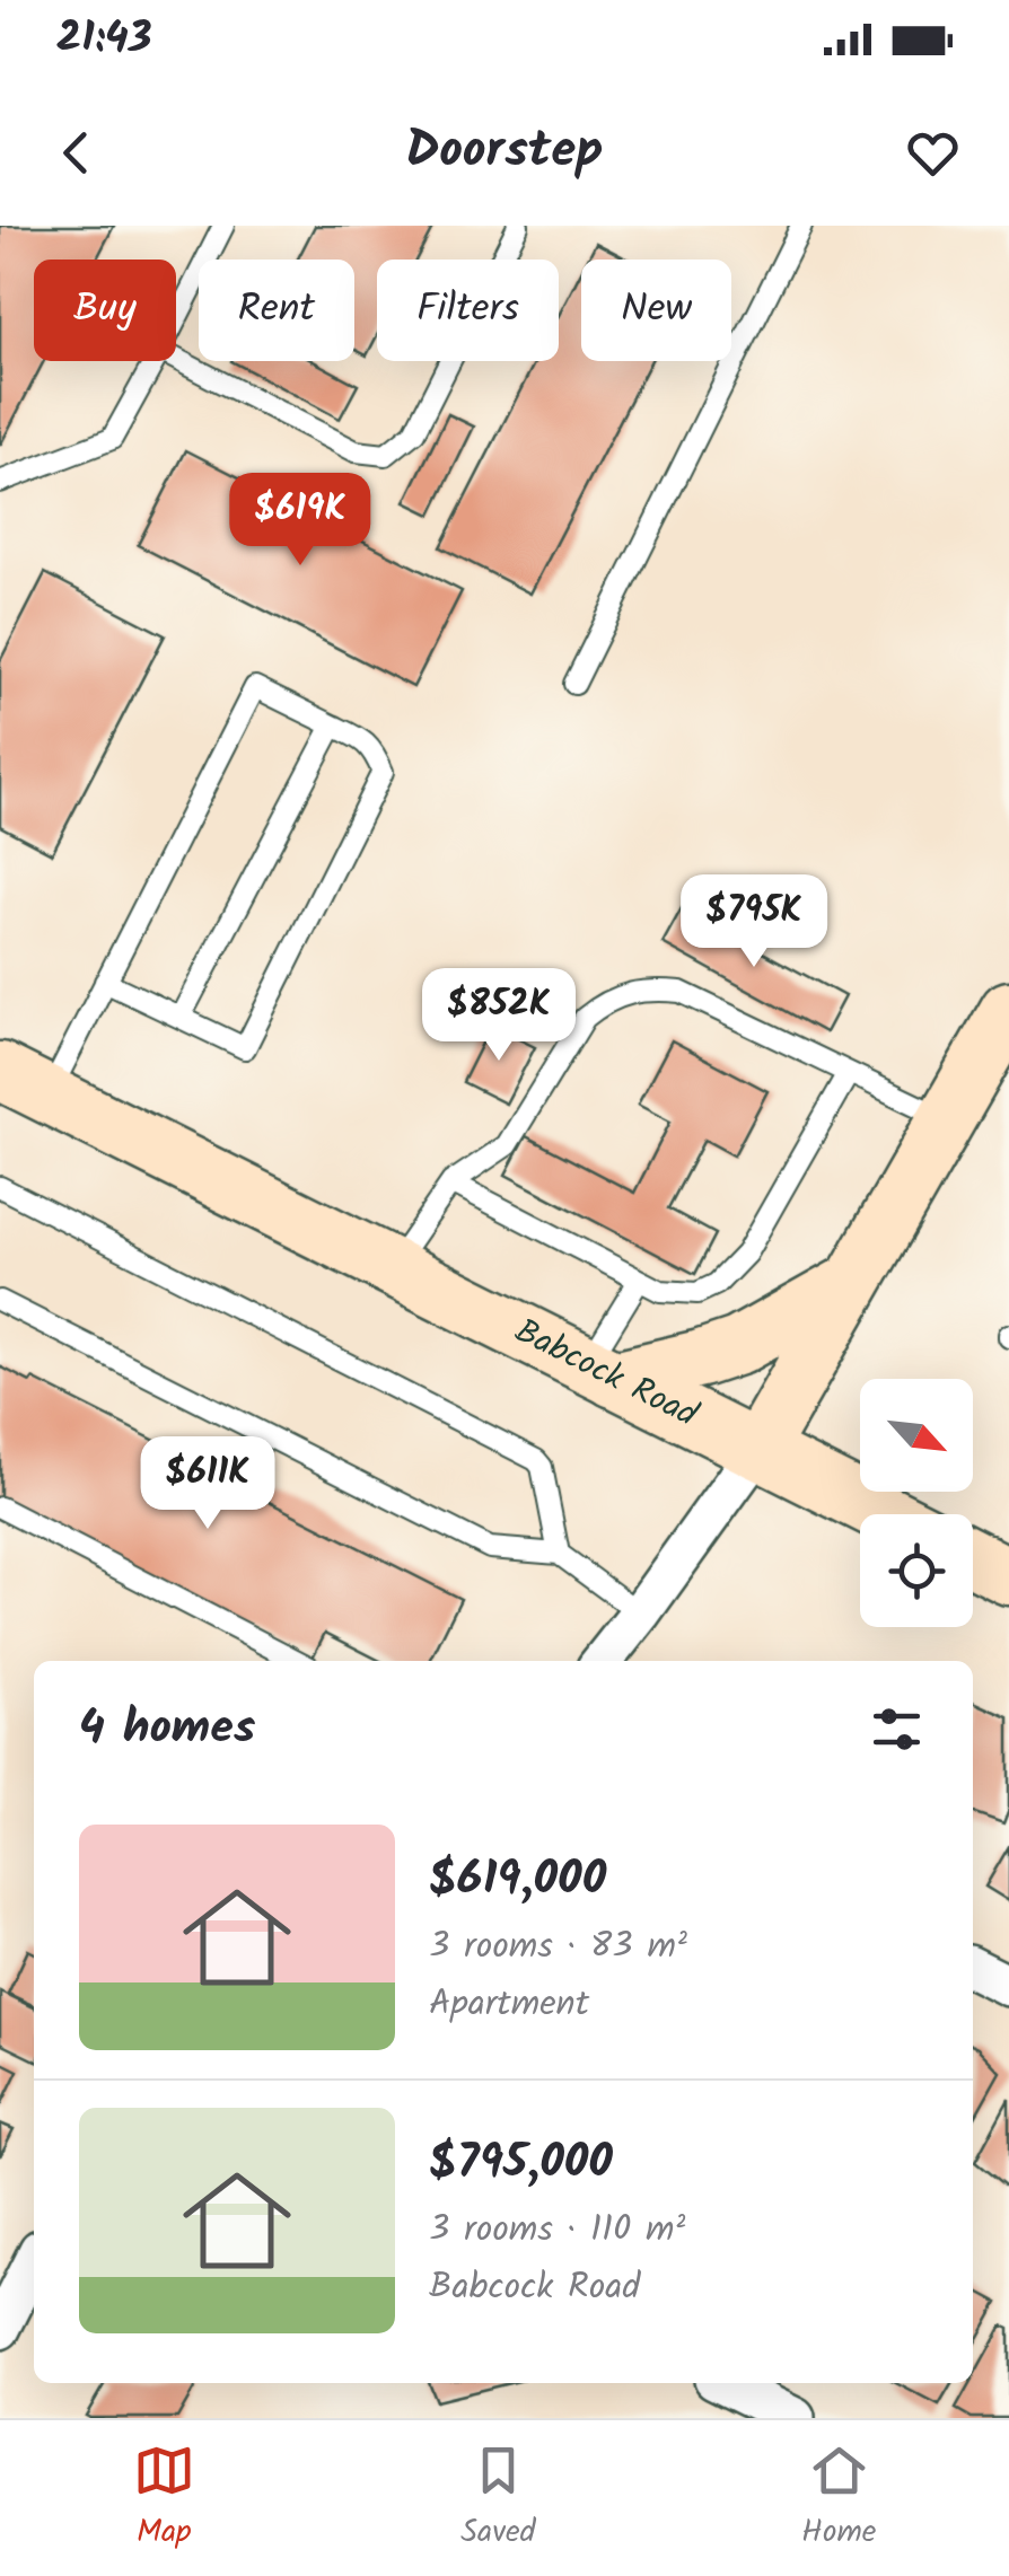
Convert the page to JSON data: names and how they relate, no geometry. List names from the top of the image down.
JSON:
{
  "streets": {
    "main road": ["Babcock Road"]
  },
  "north": "bottom right",
  "page": {
    "status": "21:43",
    "header": "Doorstep",
    "chip": [
      "Buy",
      "Rent",
      "Filters",
      "New"
    ],
    "price": [
      "$619K",
      "$795K",
      "$852K",
      "$611K"
    ],
    "heading": "4 homes",
    "list": [
      {
        "name": "$619,000",
        "note": "3 rooms · 83 m² · Apartment"
      },
      {
        "name": "$795,000",
        "note": "3 rooms · 110 m² · Babcock Road"
      }
    ],
    "tabs": ["Map", "Saved", "Home"]
  }
}
